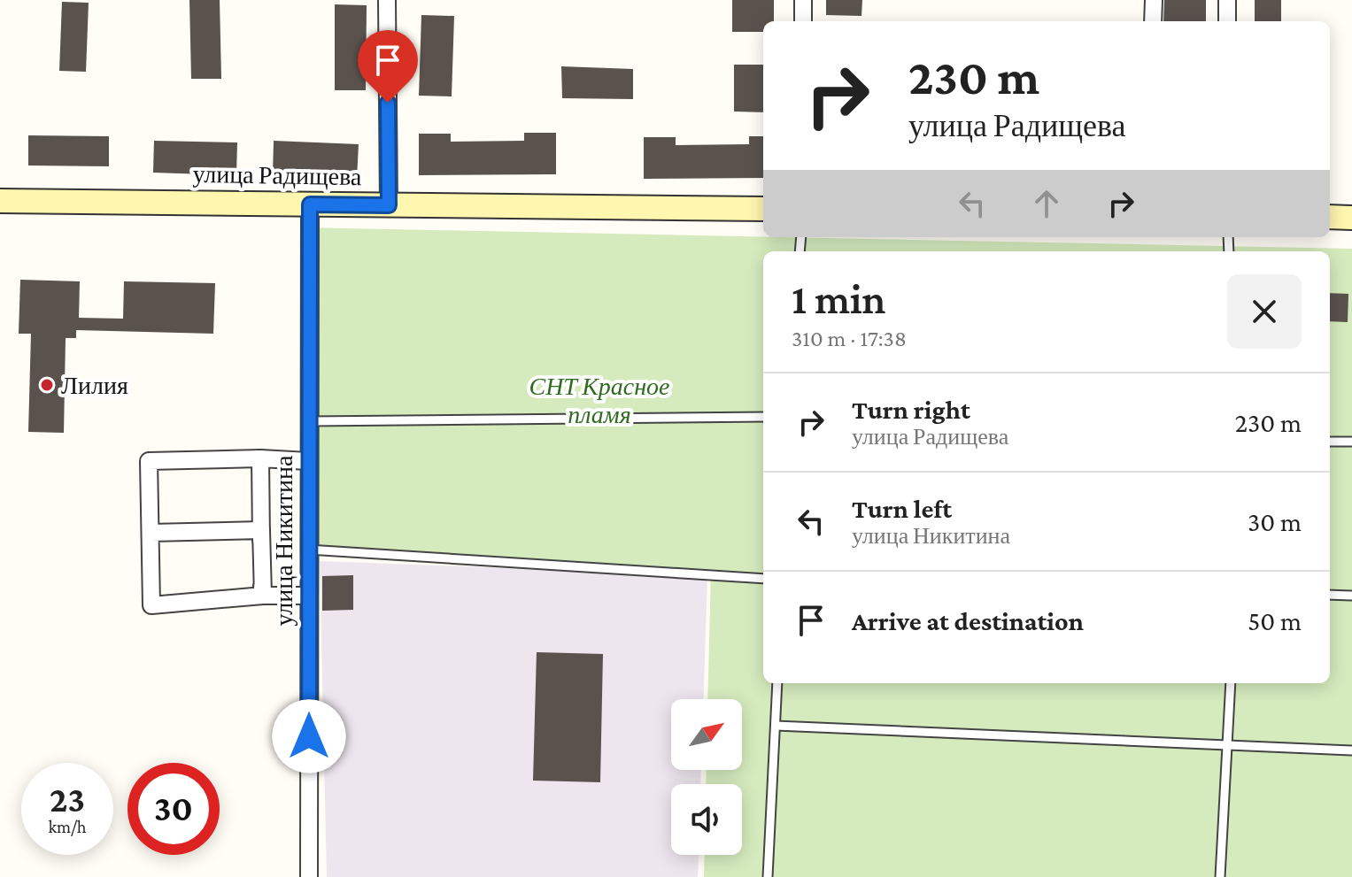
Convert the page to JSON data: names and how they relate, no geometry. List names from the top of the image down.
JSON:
{
  "streets": {
    "street": ["улица Радищева", "улица Никитина"]
  },
  "crossings": [
    ["улица Радищева", "улица Никитина"]
  ],
  "parks": ["СНТ Красное пламя"],
  "places": ["Лилия"],
  "north": "top right",
  "page": {
    "turn": ["230 m", "улица Радищева"],
    "heading": ["1 min", "310 m · 17:38"],
    "list": [
      {
        "name": "Turn right",
        "note": "улица Радищева",
        "value": "230 m"
      },
      {
        "name": "Turn left",
        "note": "улица Никитина",
        "value": "30 m"
      },
      {
        "name": "Arrive at destination",
        "value": "50 m"
      }
    ],
    "speed": "23 km/h",
    "limit": "30"
  }
}
